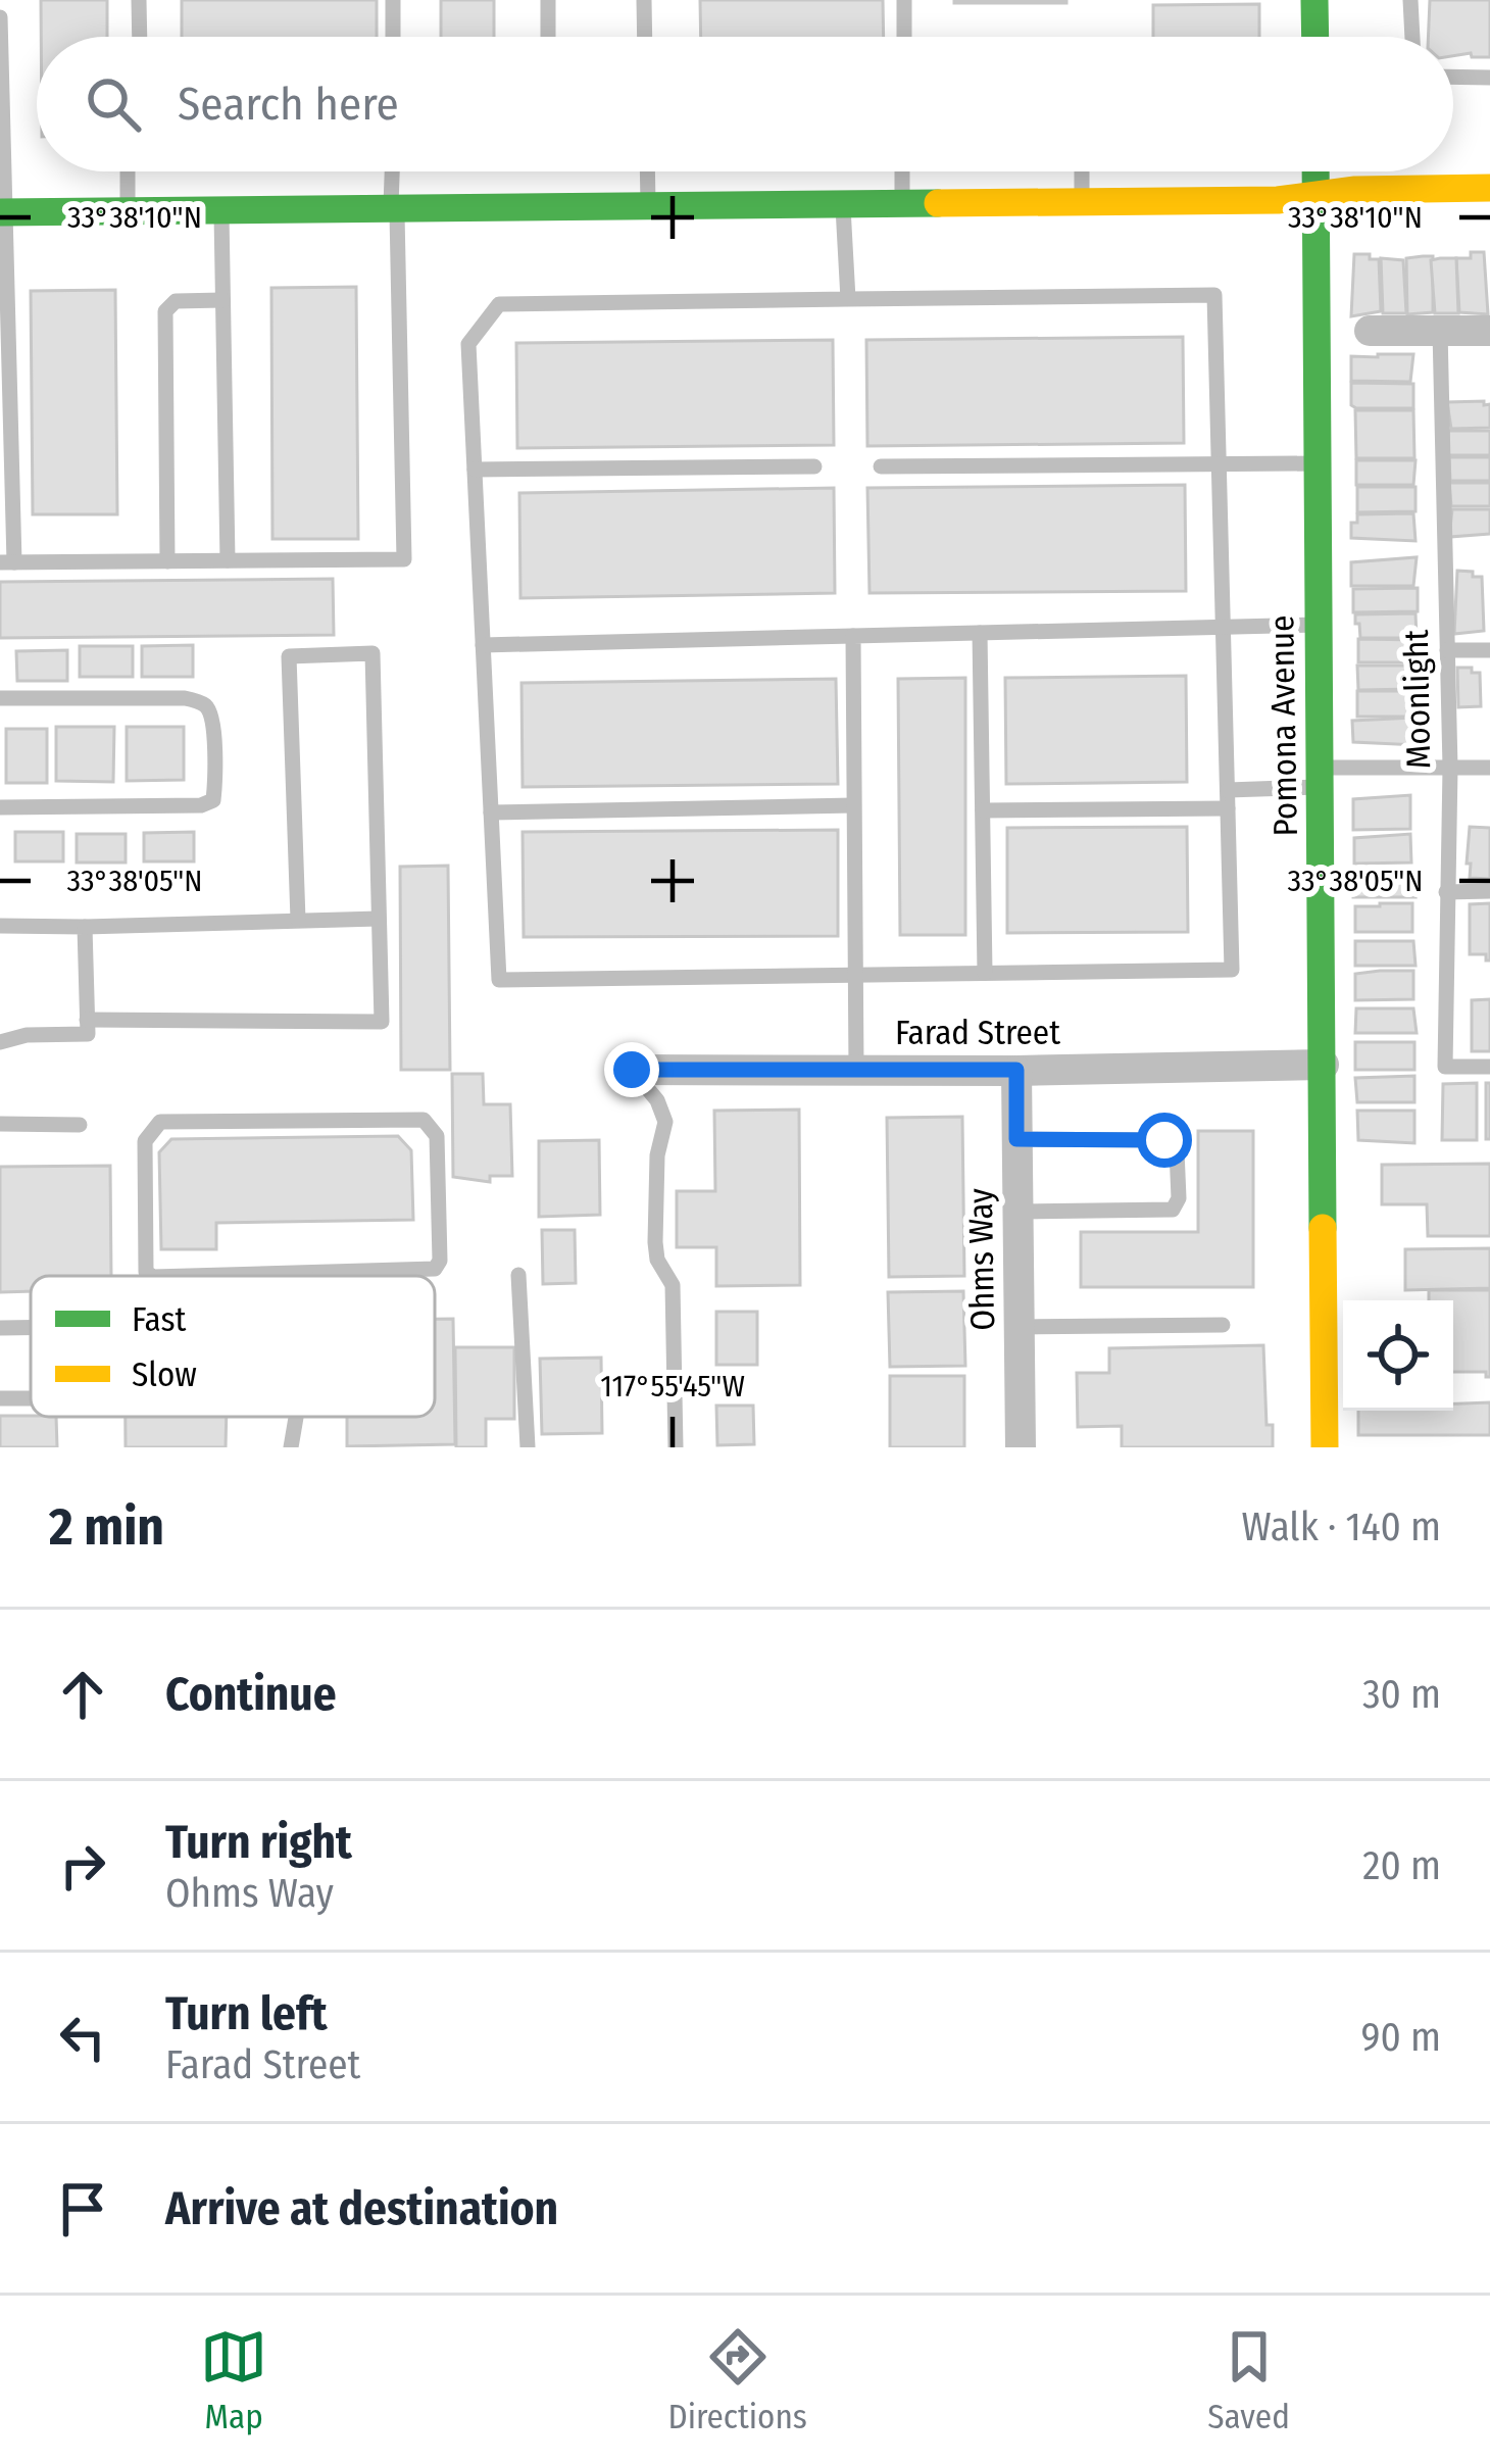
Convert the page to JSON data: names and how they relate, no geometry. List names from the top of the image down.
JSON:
{
  "streets": {
    "street": ["Pomona Avenue", "Farad Street", "Ohms Way"],
    "lane": ["Moonlight"]
  },
  "crossings": [
    ["Pomona Avenue", "Farad Street"],
    ["Farad Street", "Ohms Way"]
  ],
  "legend": ["Fast", "Slow"],
  "page": {
    "search": "Search here",
    "heading": ["2 min", "Walk · 140 m"],
    "list": [
      ["Continue", "30 m"],
      ["Turn right", "Ohms Way", "20 m"],
      ["Turn left", "Farad Street", "90 m"],
      "Arrive at destination"
    ],
    "nav": ["Map", "Directions", "Saved"]
  },
  "coordinates": ["33°38'10\"N", "33°38'05\"N", "117°55'45\"W"]
}
